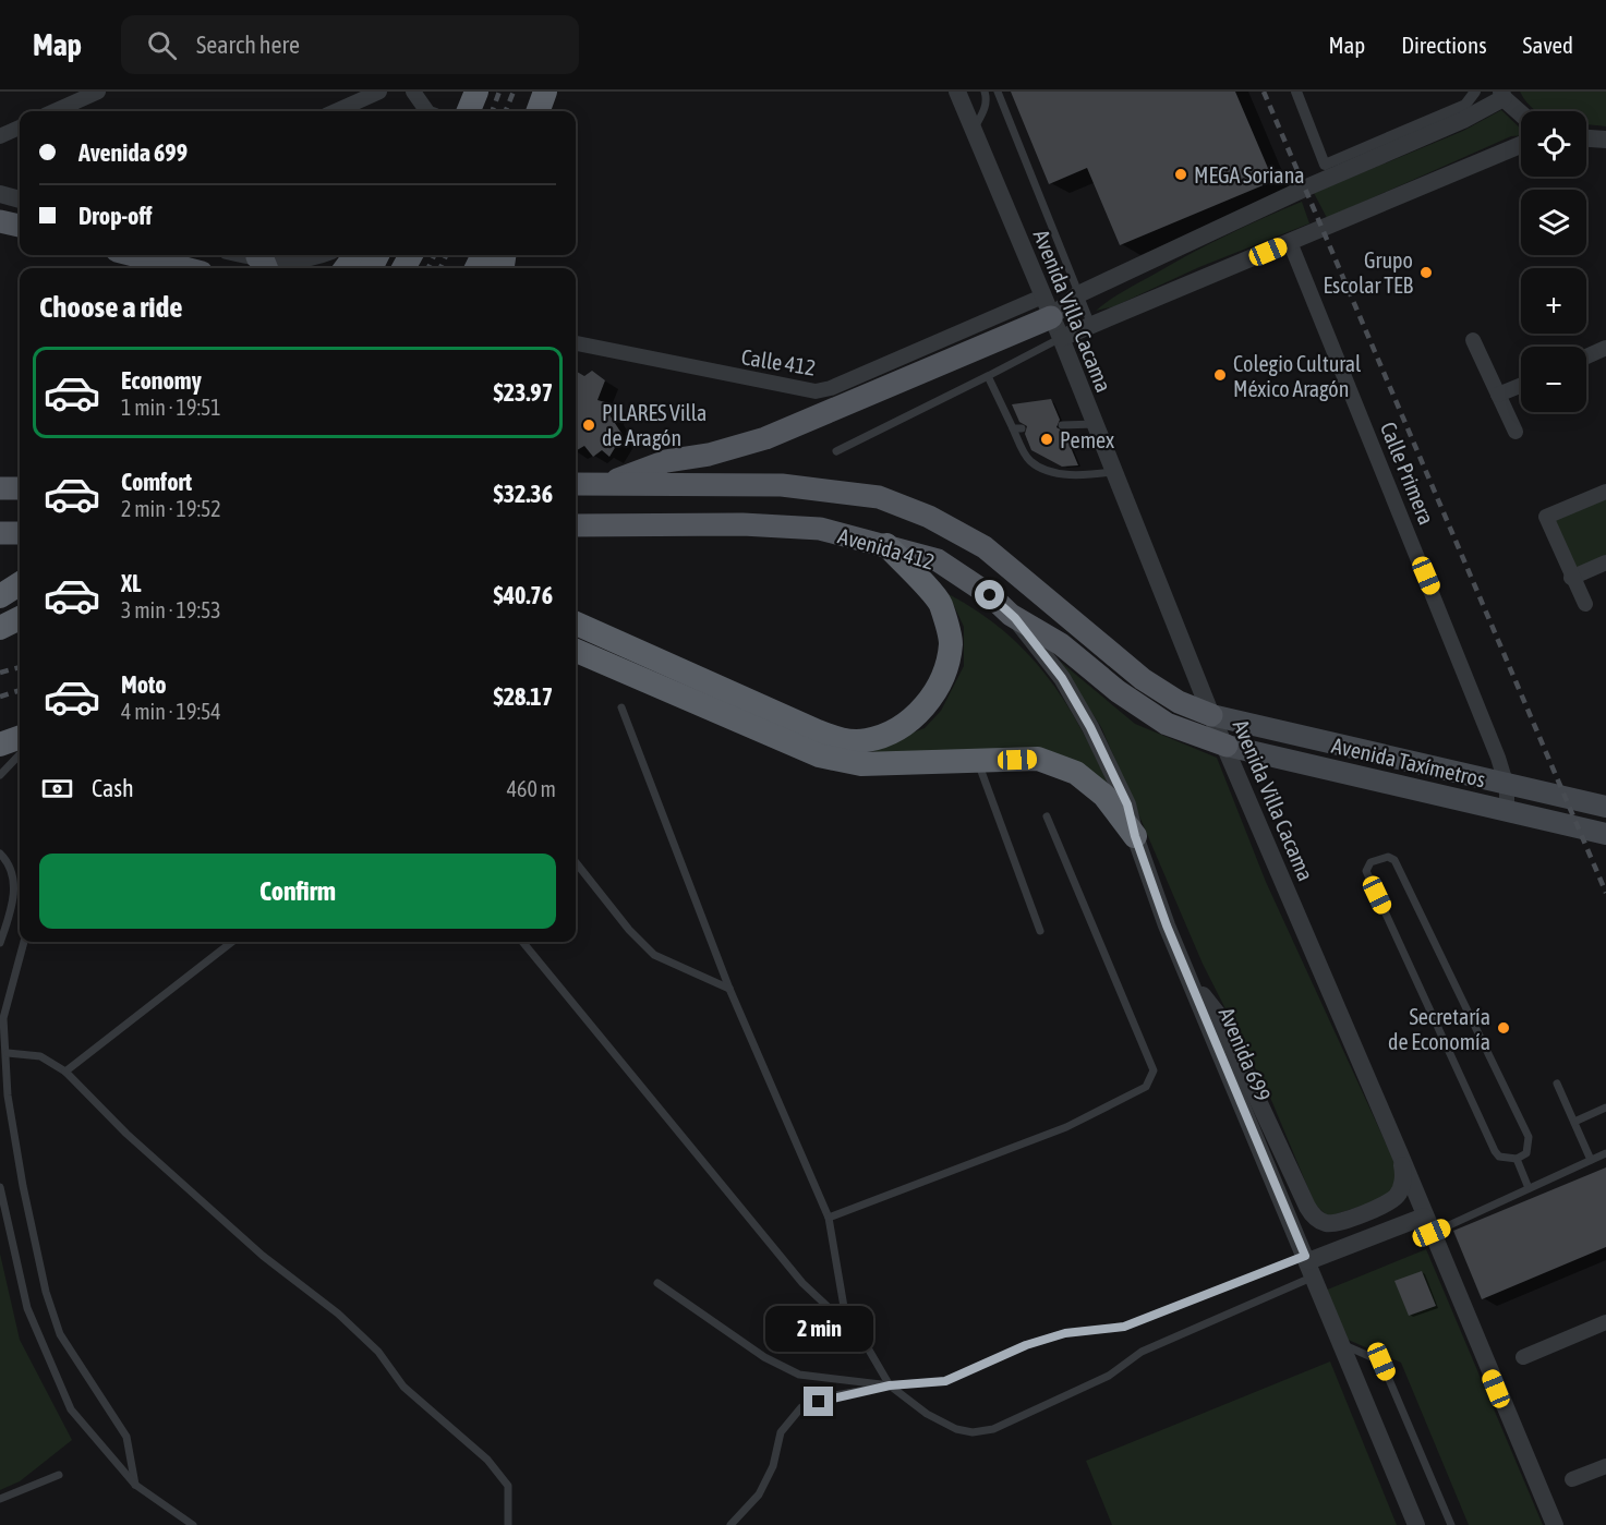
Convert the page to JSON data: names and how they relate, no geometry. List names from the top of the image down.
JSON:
{
  "streets": {
    "main road": ["Avenida 412", "Avenida Taxímetros"],
    "street": [
      "Avenida Villa Cacama",
      "Calle 412",
      "Calle Primera",
      "Avenida 699"
    ]
  },
  "crossings": [
    ["Avenida Villa Cacama", "Calle 412"],
    ["Avenida Villa Cacama", "Avenida 412"],
    ["Avenida Villa Cacama", "Avenida Taxímetros"],
    ["Calle Primera", "Avenida Taxímetros"],
    ["Avenida 412", "Avenida Taxímetros"],
    ["Avenida 412", "Avenida 699"]
  ],
  "places": [
    "MEGA Soriana",
    "Grupo Escolar TEB",
    "Colegio Cultural México Aragón",
    "PILARES Villa de Aragón",
    "Pemex",
    "Secretaría de Economía"
  ],
  "page": {
    "header": "Map",
    "search": "Search here",
    "nav": ["Map", "Directions", "Saved"],
    "map_buttons": ["+", "−"],
    "banner": ["Avenida 699", "Drop-off"],
    "heading": "Choose a ride",
    "list": [
      {
        "name": "Economy",
        "note": "1 min · 19:51",
        "value": "$23.97"
      },
      {
        "name": "Comfort",
        "note": "2 min · 19:52",
        "value": "$32.36"
      },
      {
        "name": "XL",
        "note": "3 min · 19:53",
        "value": "$40.76"
      },
      {
        "name": "Moto",
        "note": "4 min · 19:54",
        "value": "$28.17"
      }
    ],
    "pay": ["Cash", "460 m"],
    "buttons": "Confirm",
    "bubble": "2 min"
  }
}
